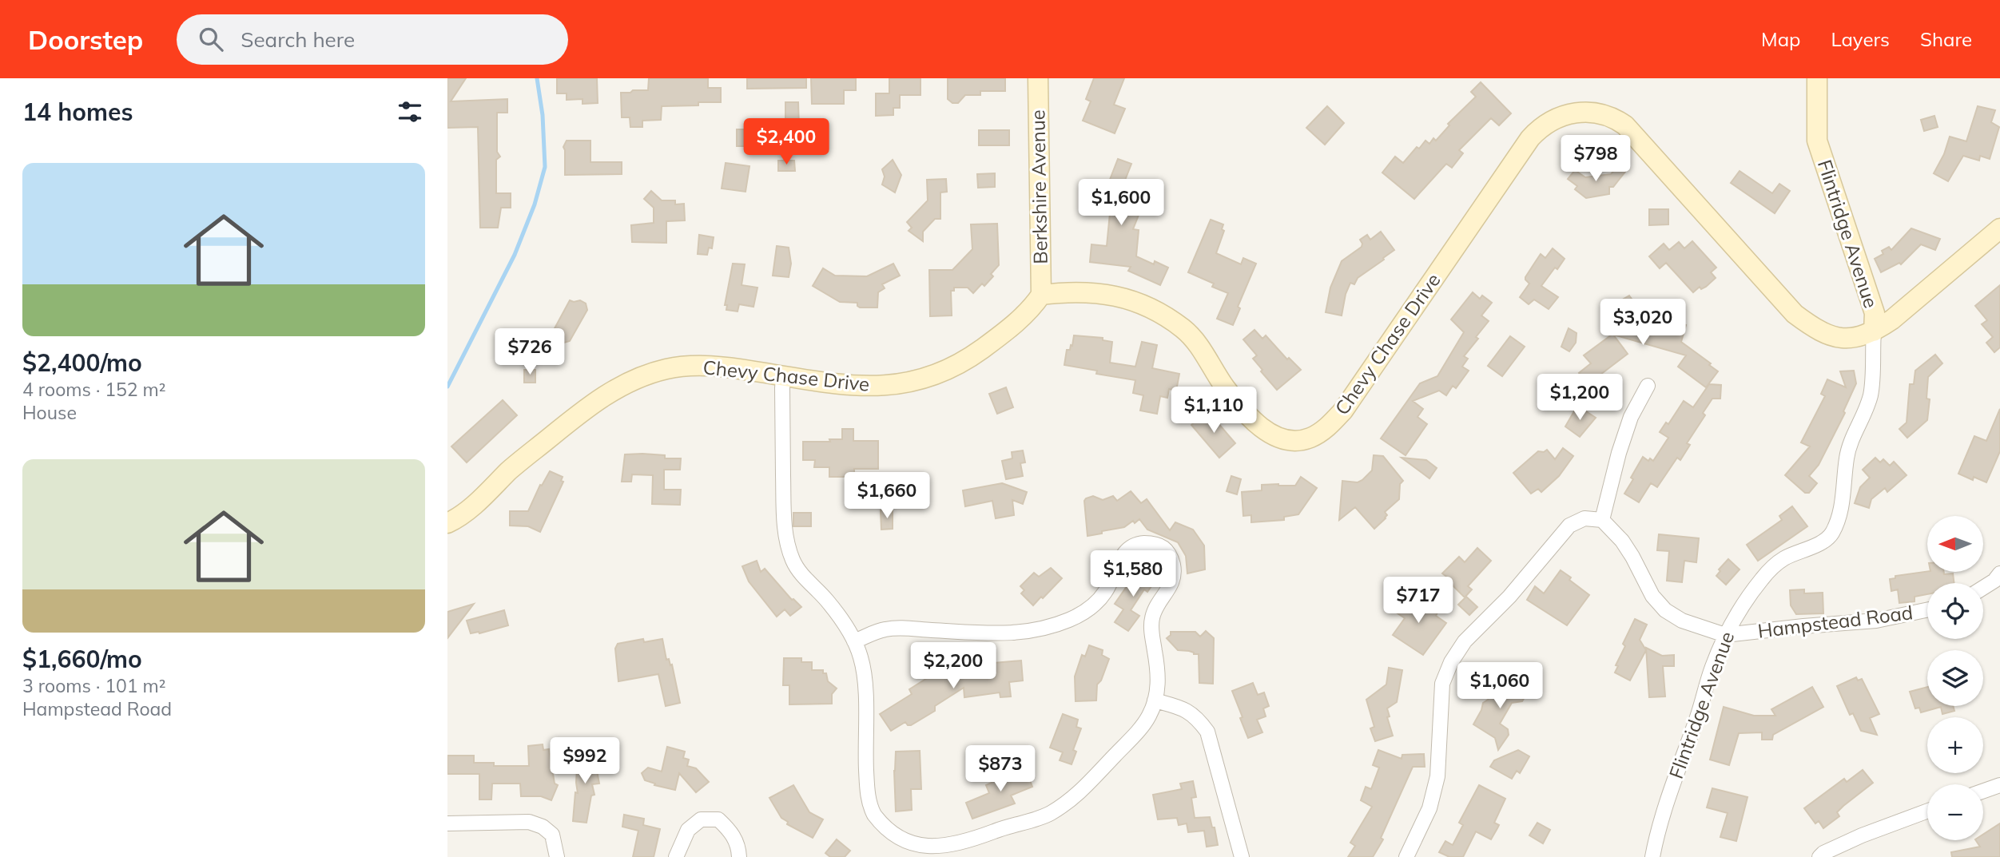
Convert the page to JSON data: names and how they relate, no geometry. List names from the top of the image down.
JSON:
{
  "streets": {
    "main road": ["Berkshire Avenue", "Flintridge Avenue", "Chevy Chase Drive"],
    "street": ["Hampstead Road"]
  },
  "crossings": [
    ["Berkshire Avenue", "Chevy Chase Drive"],
    ["Flintridge Avenue", "Chevy Chase Drive"],
    ["Flintridge Avenue", "Hampstead Road"]
  ],
  "north": "left",
  "page": {
    "header": "Doorstep",
    "search": "Search here",
    "nav": ["Map", "Layers", "Share"],
    "heading": "14 homes",
    "price": [
      "$2,400",
      "$798",
      "$1,600",
      "$3,020",
      "$726",
      "$1,200",
      "$1,110",
      "$1,660",
      "$1,580",
      "$717",
      "$2,200",
      "$1,060",
      "$992",
      "$873"
    ],
    "list": [
      {
        "name": "$2,400/mo",
        "note": "4 rooms · 152 m² · House"
      },
      {
        "name": "$1,660/mo",
        "note": "3 rooms · 101 m² · Hampstead Road"
      }
    ],
    "map_buttons": ["+", "−"]
  }
}
